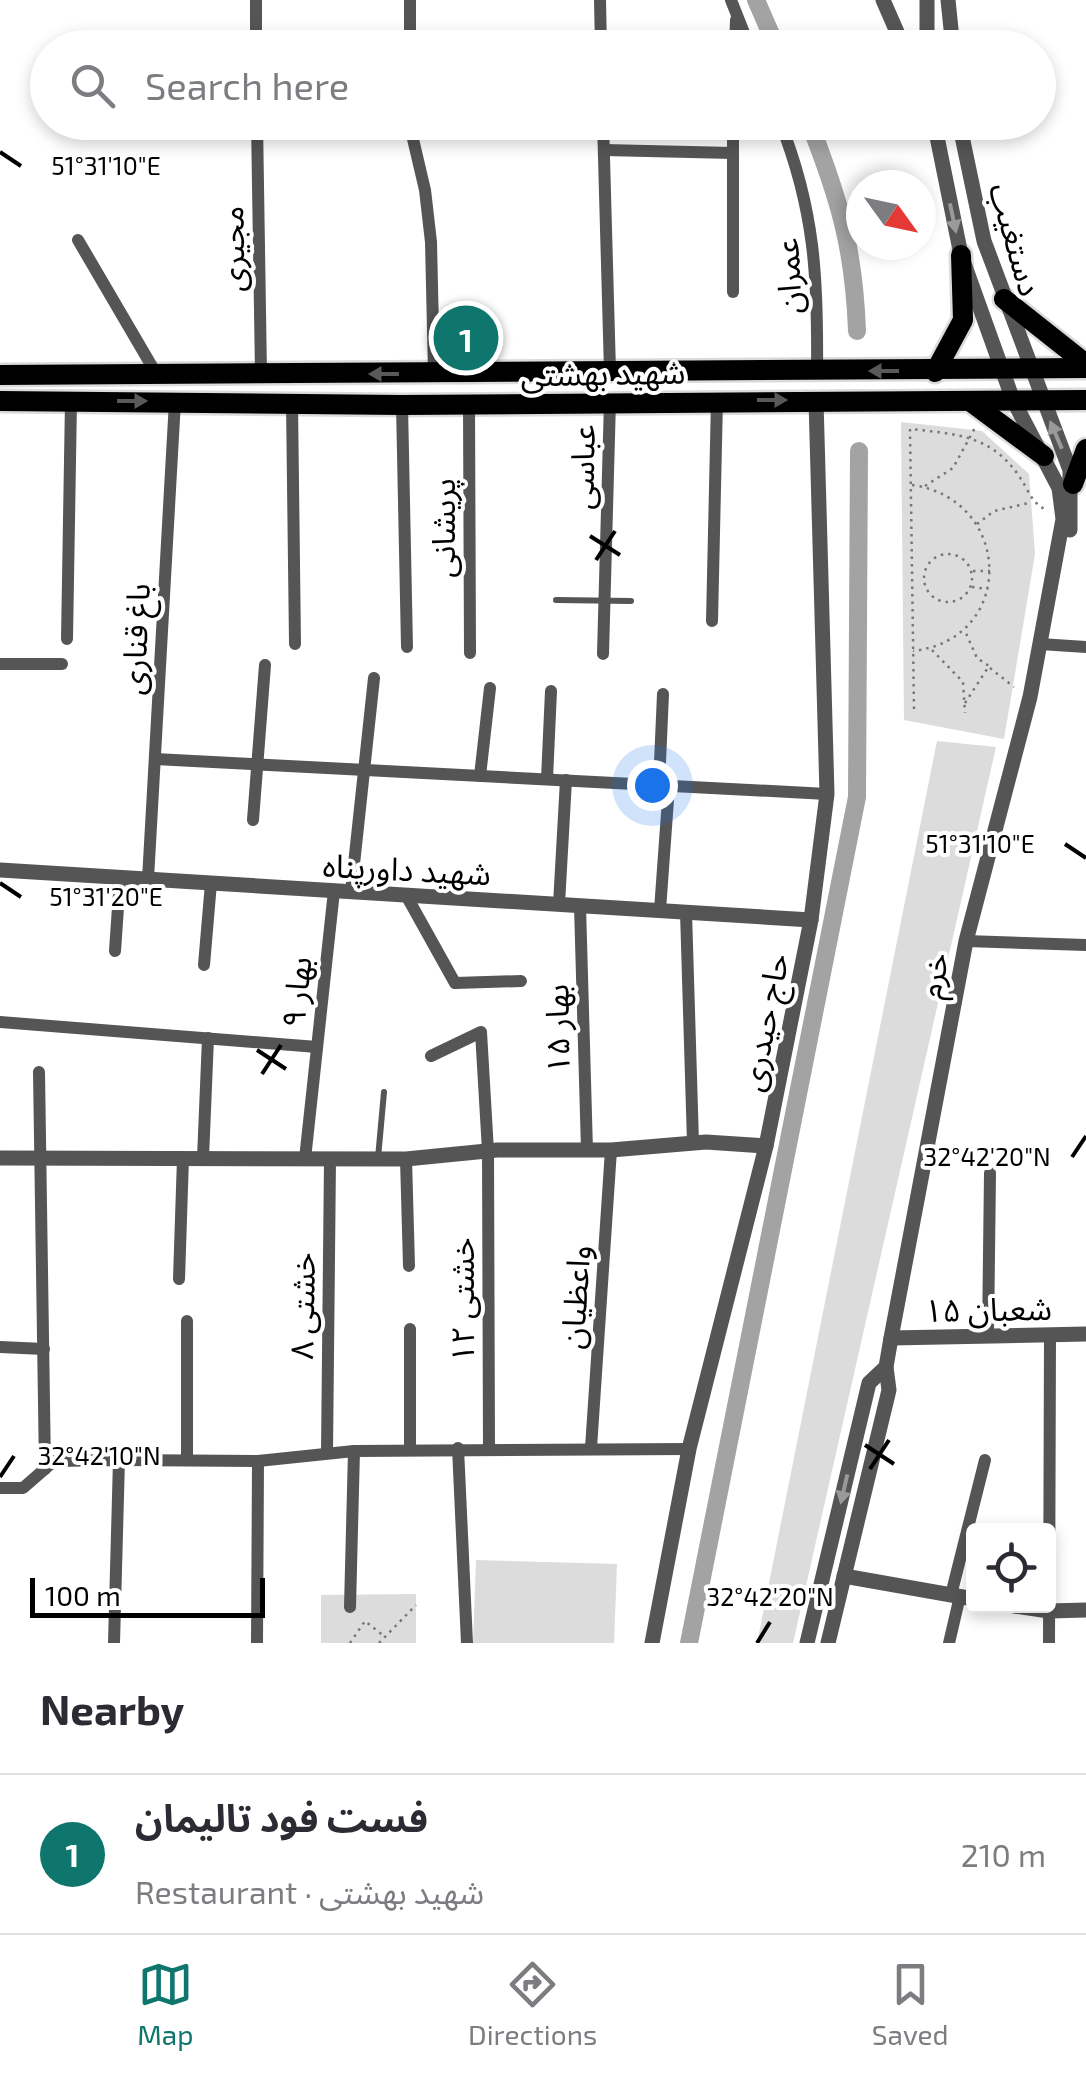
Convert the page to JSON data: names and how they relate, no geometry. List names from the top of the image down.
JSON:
{
  "streets": {
    "main road": ["شهید بهشتی"],
    "street": [
      "دستغیب",
      "مجیری",
      "عمران",
      "عباسی",
      "پریشانی",
      "باغ قناری",
      "شهید داورپناه",
      "خرم",
      "بهار ۹",
      "حاج حیدری",
      "بهار ۱۵",
      "واعظیان",
      "خشتی ۱۲",
      "خشتی ۸",
      "۱۵ شعبان"
    ]
  },
  "crossings": [
    ["دستغیب", "شهید بهشتی"],
    ["دستغیب", "خرم"],
    ["مجیری", "شهید بهشتی"],
    ["عمران", "شهید بهشتی"],
    ["شهید بهشتی", "عباسی"],
    ["شهید بهشتی", "پریشانی"],
    ["شهید بهشتی", "باغ قناری"],
    ["شهید بهشتی", "خرم"],
    ["شهید بهشتی", "حاج حیدری"],
    ["باغ قناری", "شهید داورپناه"],
    ["شهید داورپناه", "بهار ۹"],
    ["شهید داورپناه", "حاج حیدری"],
    ["شهید داورپناه", "بهار ۱۵"],
    ["خرم", "۱۵ شعبان"]
  ],
  "scale_bar": "100 m",
  "north": "bottom right",
  "page": {
    "search": "Search here",
    "pins": "1",
    "scale": "100 m",
    "heading": "Nearby",
    "list": [
      {
        "mark": "1",
        "name": "فست فود تالیمان",
        "note": "Restaurant · شهید بهشتی",
        "value": "210 m"
      }
    ],
    "nav": ["Map", "Directions", "Saved"]
  },
  "coordinates": [
    "51°31'10\"E",
    "51°31'20\"E",
    "32°42'20\"N",
    "32°42'10\"N"
  ]
}
